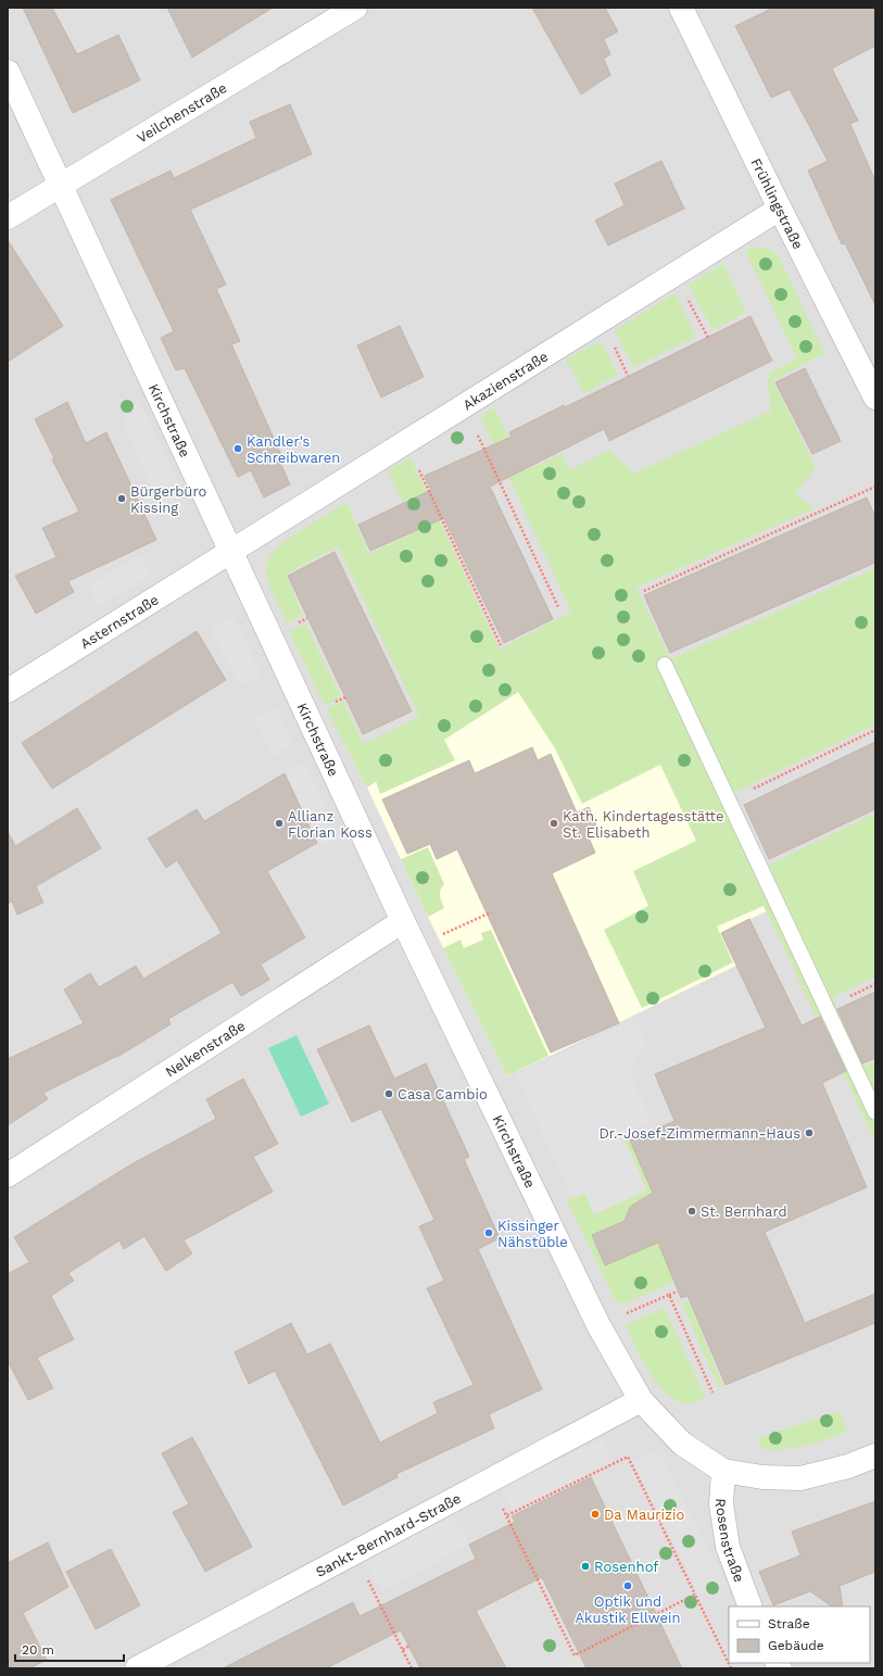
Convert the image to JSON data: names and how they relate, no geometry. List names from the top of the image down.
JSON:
{
  "streets": {
    "street": [
      "Veilchenstraße",
      "Frühlingstraße",
      "Akazienstraße",
      "Kirchstraße",
      "Asternstraße",
      "Nelkenstraße",
      "Sankt-Bernhard-Straße",
      "Rosenstraße"
    ]
  },
  "crossings": [
    ["Veilchenstraße", "Kirchstraße"],
    ["Frühlingstraße", "Akazienstraße"],
    ["Akazienstraße", "Kirchstraße"],
    ["Akazienstraße", "Asternstraße"],
    ["Kirchstraße", "Asternstraße"],
    ["Kirchstraße", "Nelkenstraße"],
    ["Kirchstraße", "Sankt-Bernhard-Straße"],
    ["Kirchstraße", "Rosenstraße"]
  ],
  "places": [
    "Kandler's Schreibwaren",
    "Bürgerbüro Kissing",
    "Allianz Florian Koss",
    "Kath. Kindertagesstätte St. Elisabeth",
    "Casa Cambio",
    "Dr.-Josef-Zimmermann-Haus",
    "St. Bernhard",
    "Kissinger Nähstüble",
    "Da Maurizio",
    "Rosenhof",
    "Optik und Akustik Ellwein"
  ],
  "legend": ["Straße", "Gebäude"],
  "scale_bar": "20 m"
}
